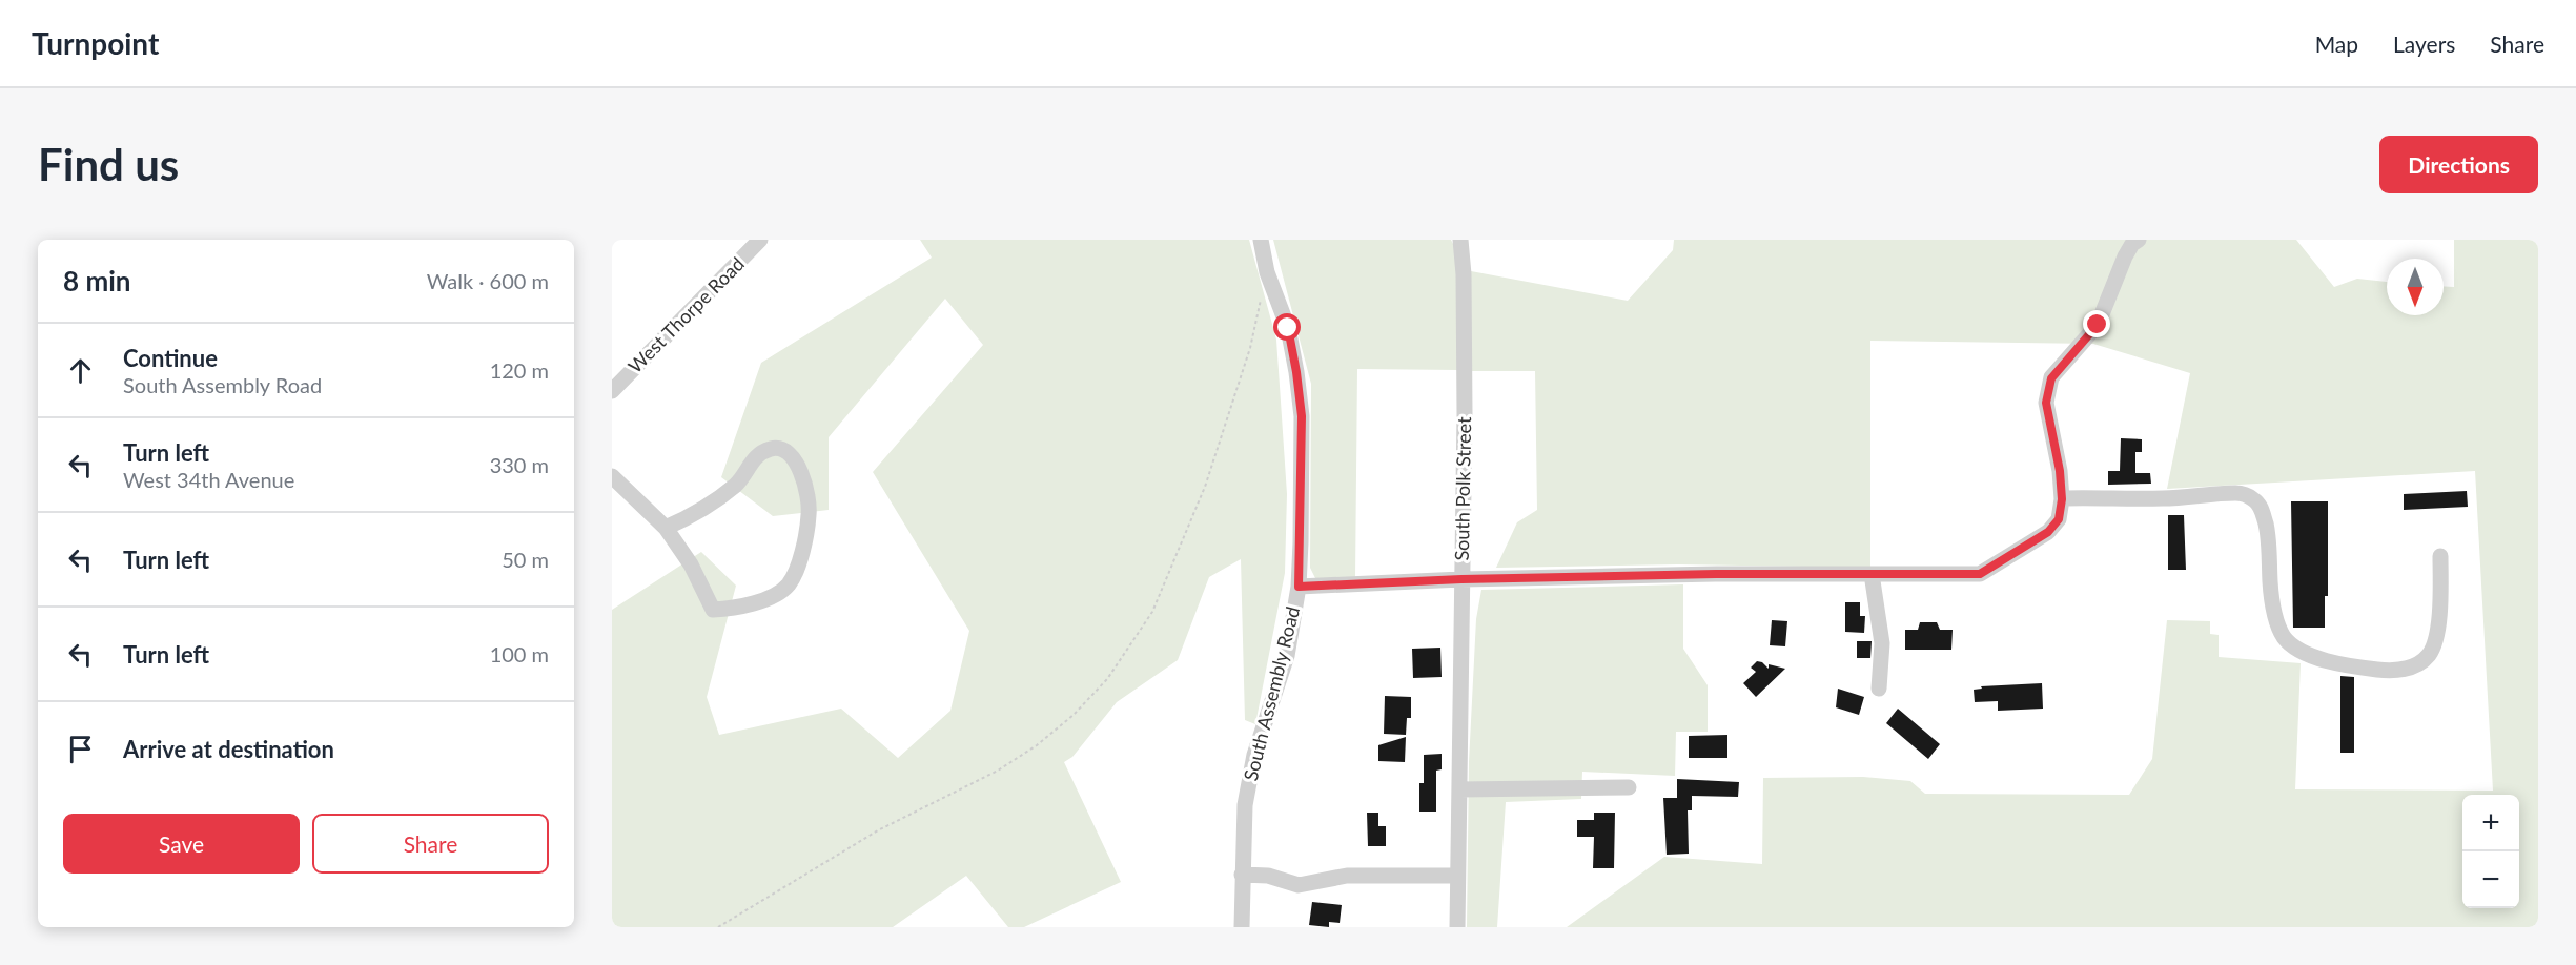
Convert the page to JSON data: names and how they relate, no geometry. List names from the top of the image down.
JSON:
{
  "streets": {
    "street": ["West Thorpe Road", "South Polk Street", "South Assembly Road"]
  },
  "north": "bottom",
  "page": {
    "header": "Turnpoint",
    "nav": ["Map", "Layers", "Share"],
    "buttons": [
      "Directions",
      ["Save", "Share"]
    ],
    "title": "Find us",
    "heading": ["8 min", "Walk · 600 m"],
    "list": [
      ["Continue", "South Assembly Road", "120 m"],
      ["Turn left", "West 34th Avenue", "330 m"],
      ["Turn left", "50 m"],
      ["Turn left", "100 m"],
      "Arrive at destination"
    ],
    "map_buttons": ["+", "−"]
  }
}
